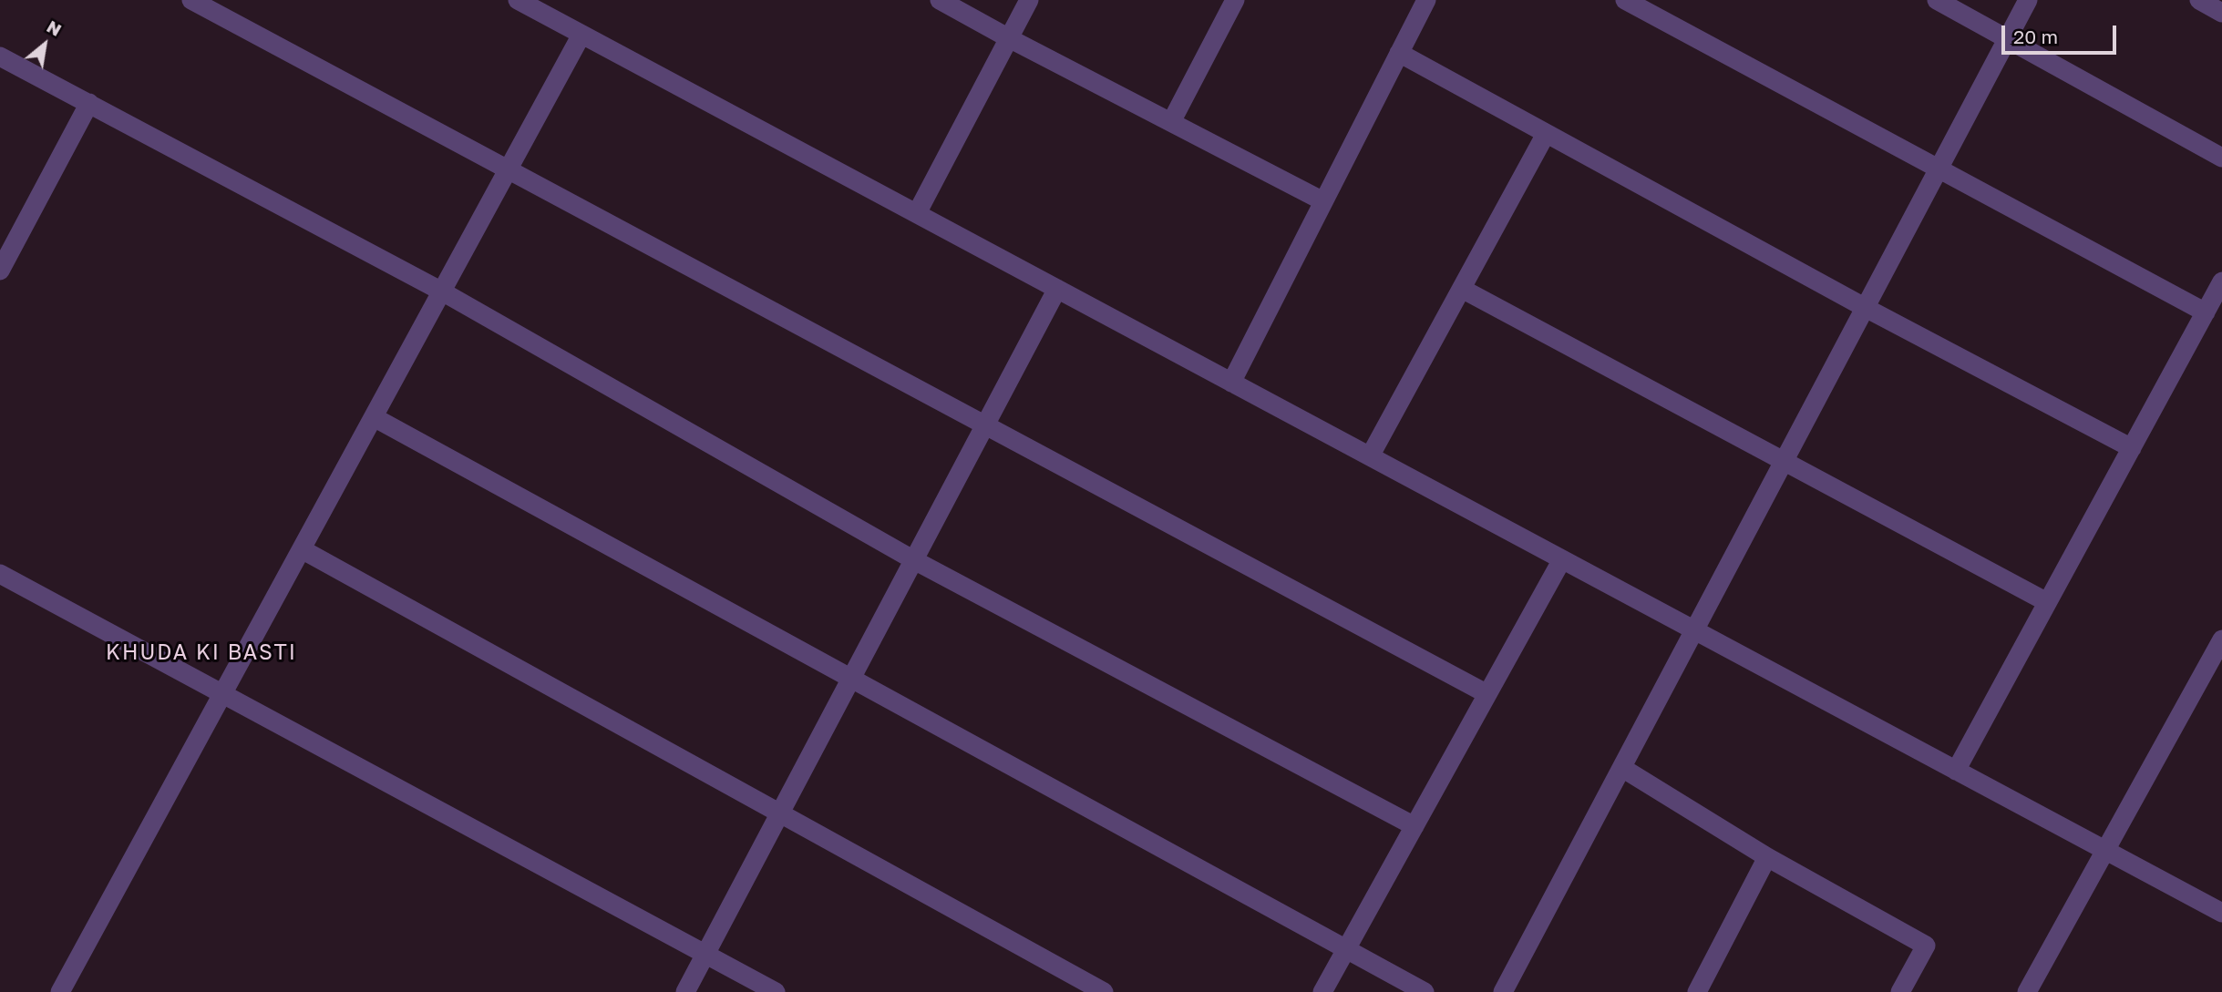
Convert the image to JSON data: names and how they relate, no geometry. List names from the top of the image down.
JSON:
{
  "districts": ["KHUDA KI BASTI"],
  "scale_bar": "20 m",
  "north": "top right"
}
